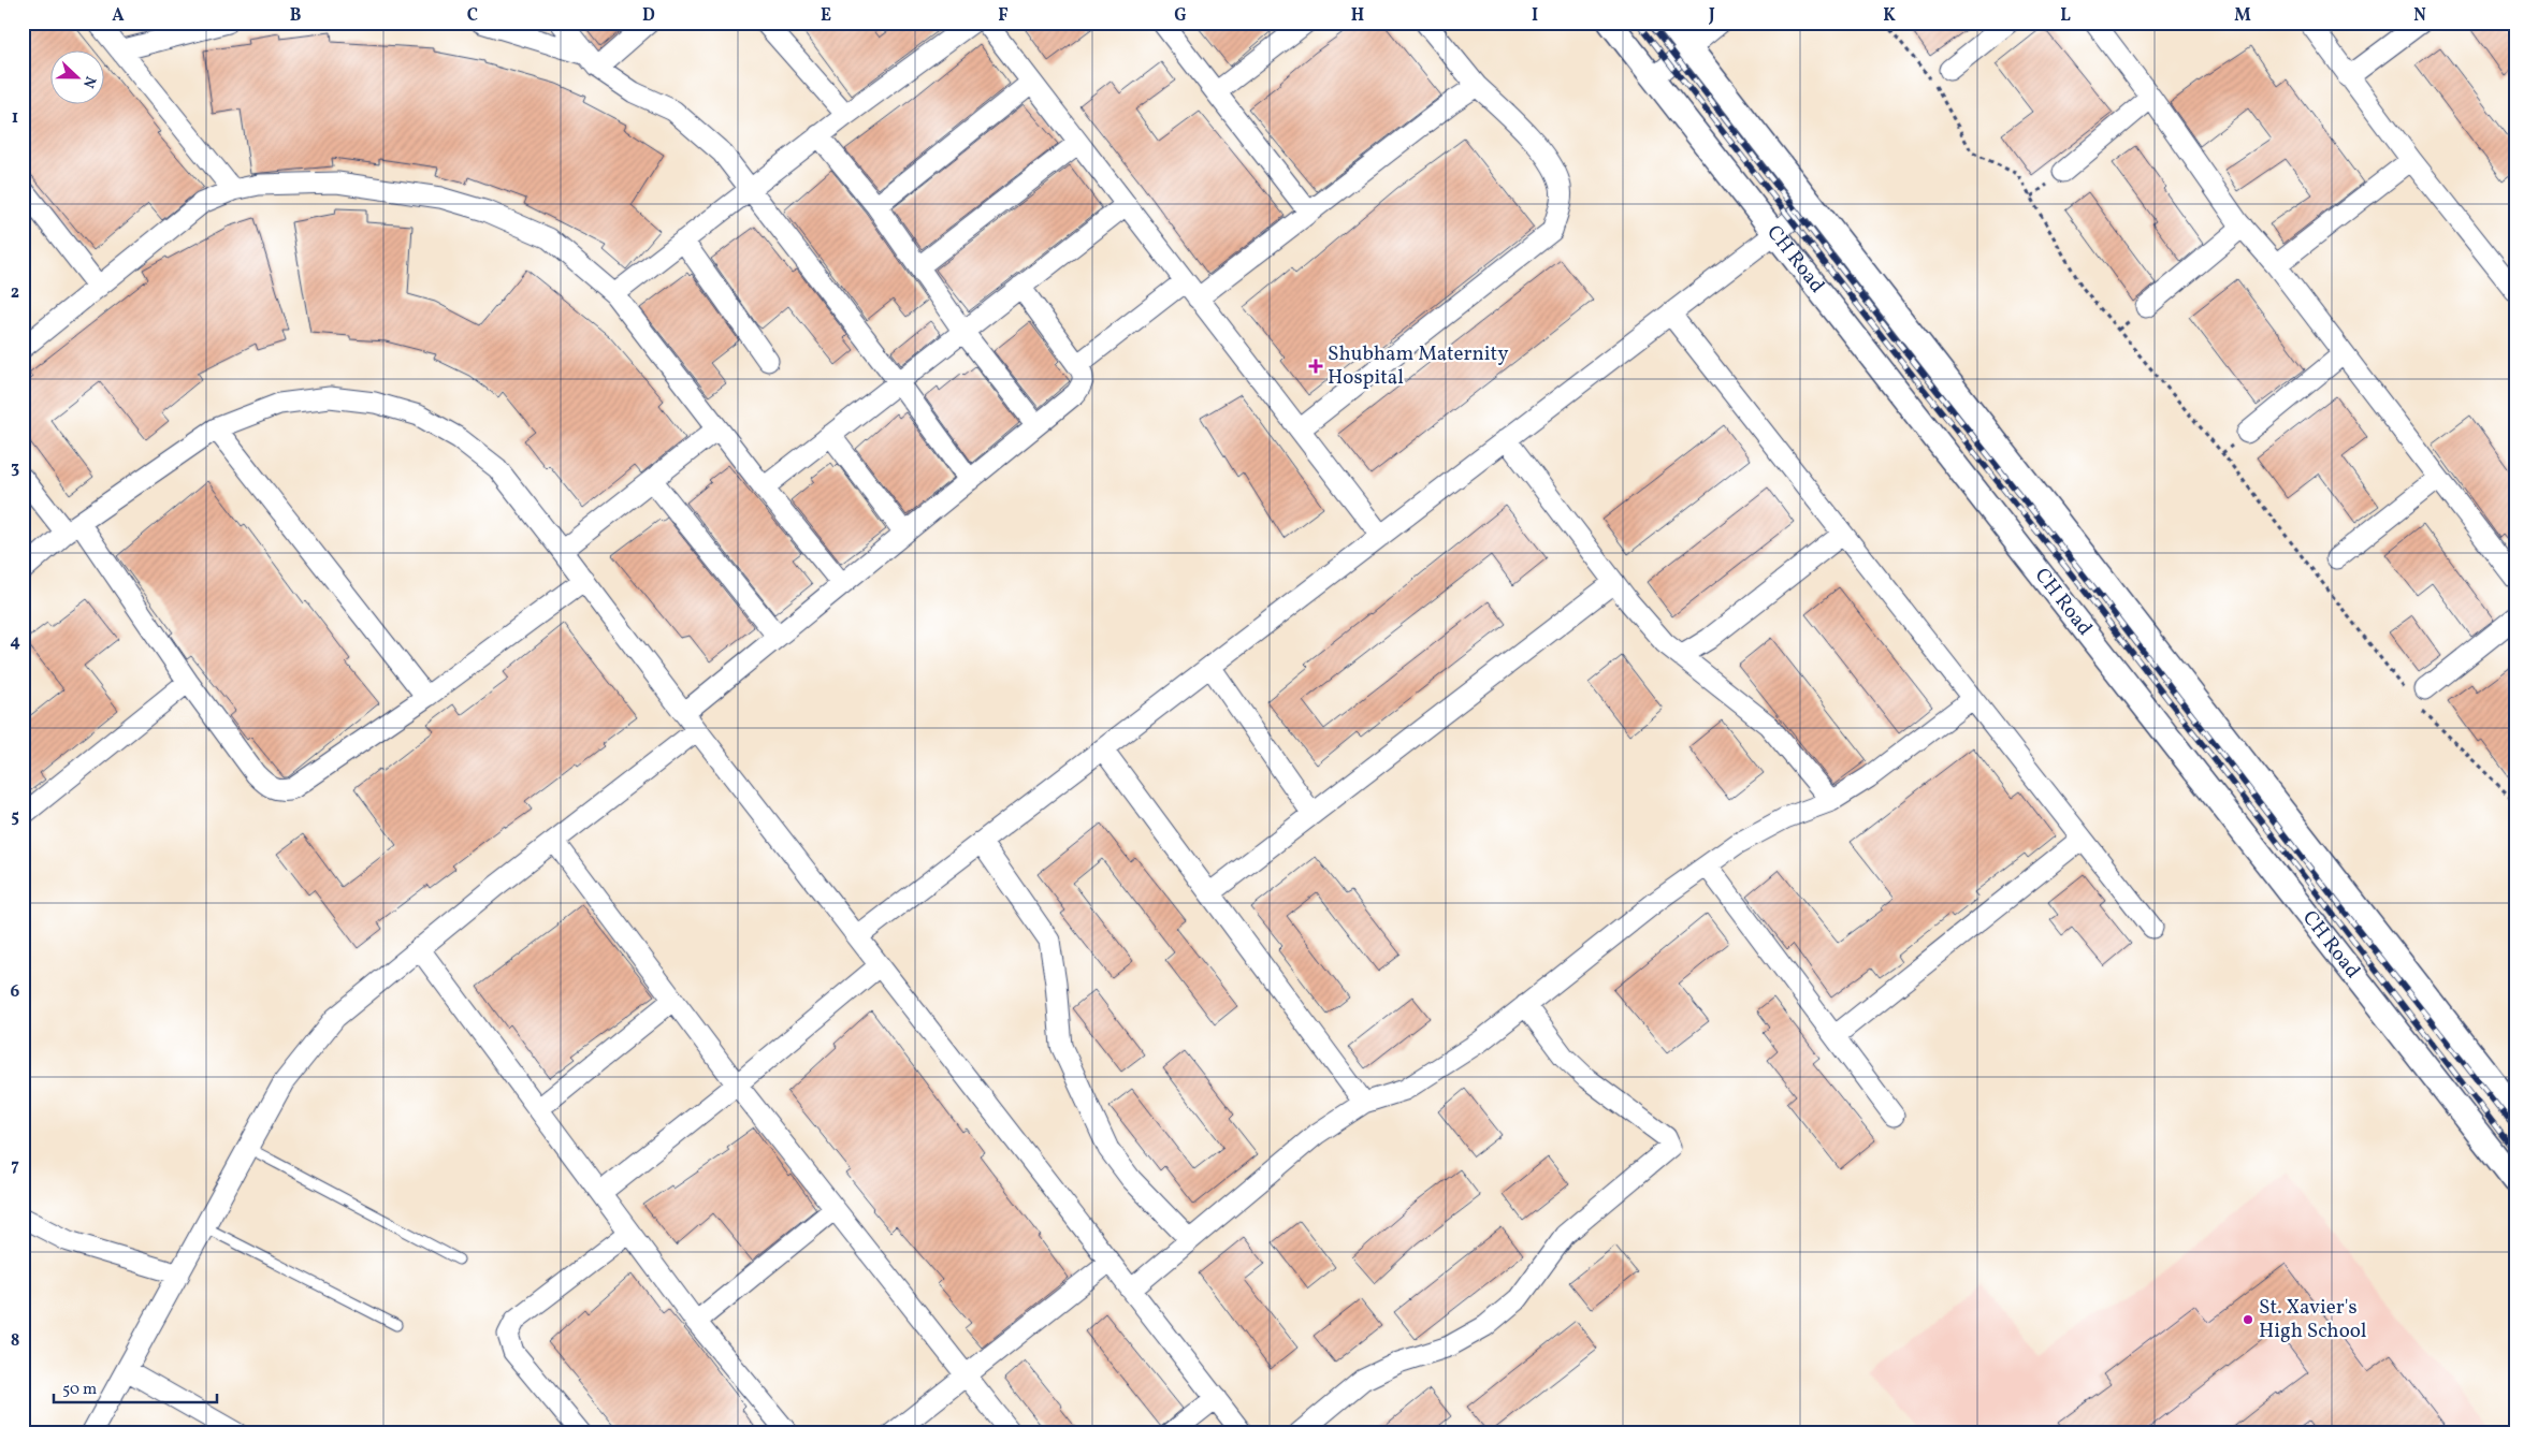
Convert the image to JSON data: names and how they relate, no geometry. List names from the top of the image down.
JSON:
{
  "streets": {
    "street": ["CH Road"]
  },
  "places": {
    "health": ["Shubham Maternity Hospital"],
    "other": ["St. Xavier's High School"]
  },
  "scale_bar": "50 m",
  "north": "right",
  "grid": {
    "columns": [
      "A",
      "B",
      "C",
      "D",
      "E",
      "F",
      "G",
      "H",
      "I",
      "J",
      "K",
      "L",
      "M",
      "N"
    ],
    "rows": [
      "1",
      "2",
      "3",
      "4",
      "5",
      "6",
      "7",
      "8"
    ]
  }
}
